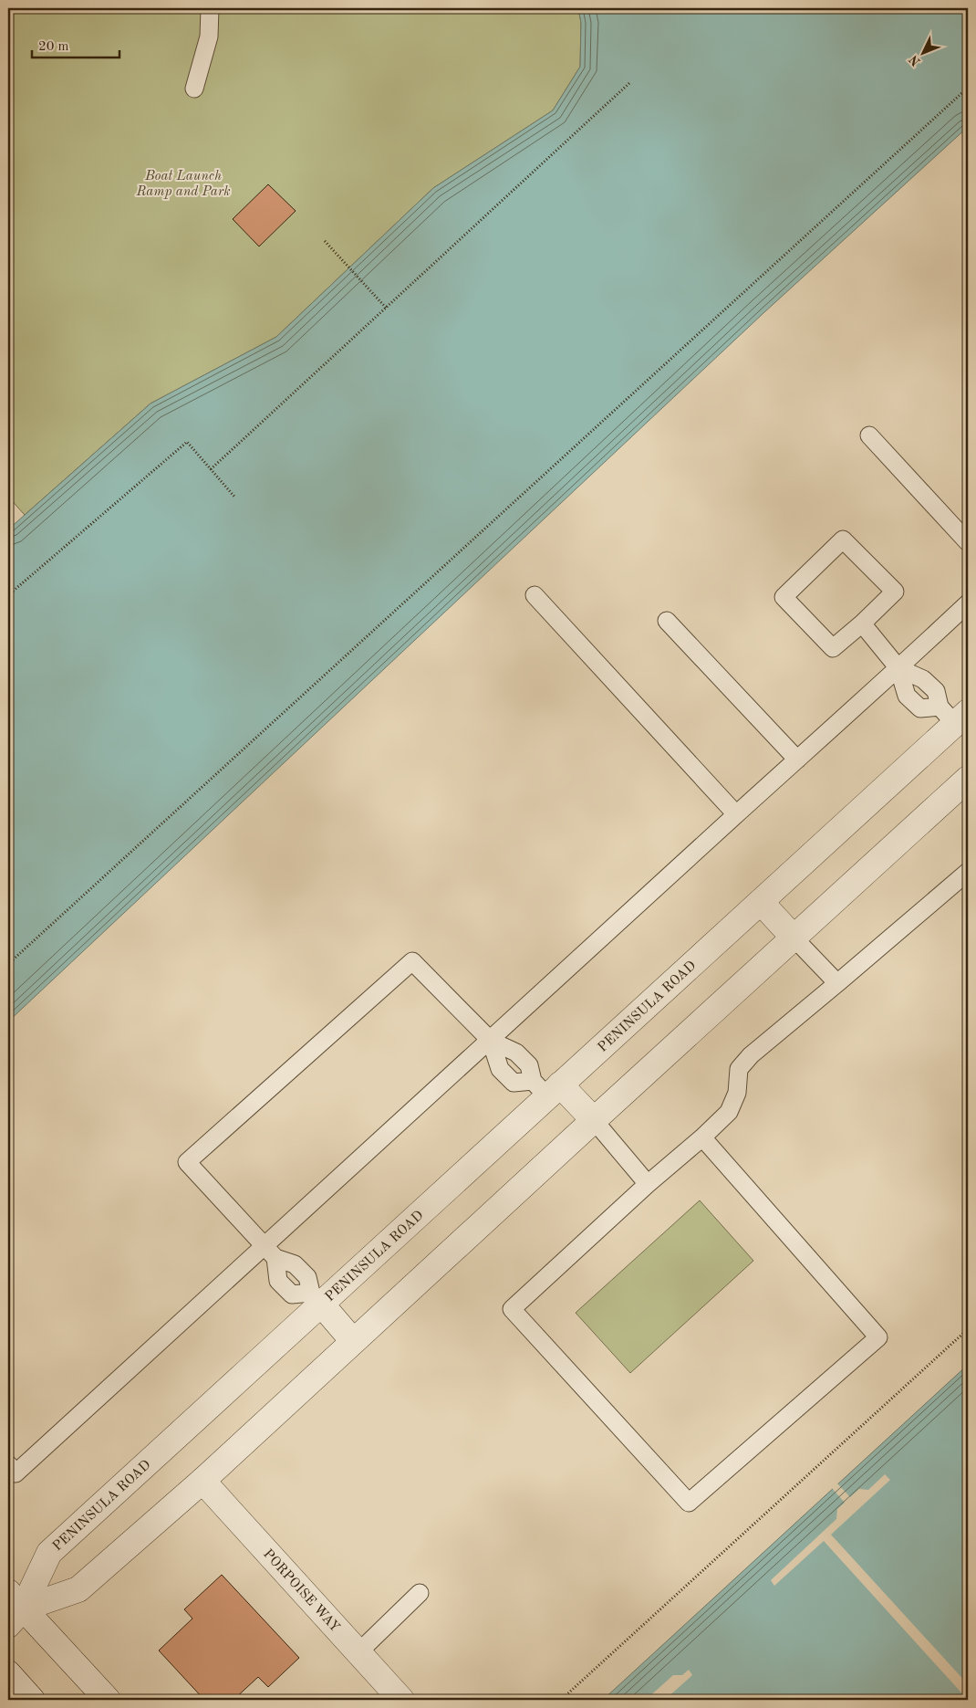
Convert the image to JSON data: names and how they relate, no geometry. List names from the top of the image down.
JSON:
{
  "streets": {
    "street": ["PENINSULA ROAD", "PORPOISE WAY"]
  },
  "parks": ["Boat Launch Ramp and Park"],
  "scale_bar": "20 m",
  "north": "bottom left"
}
